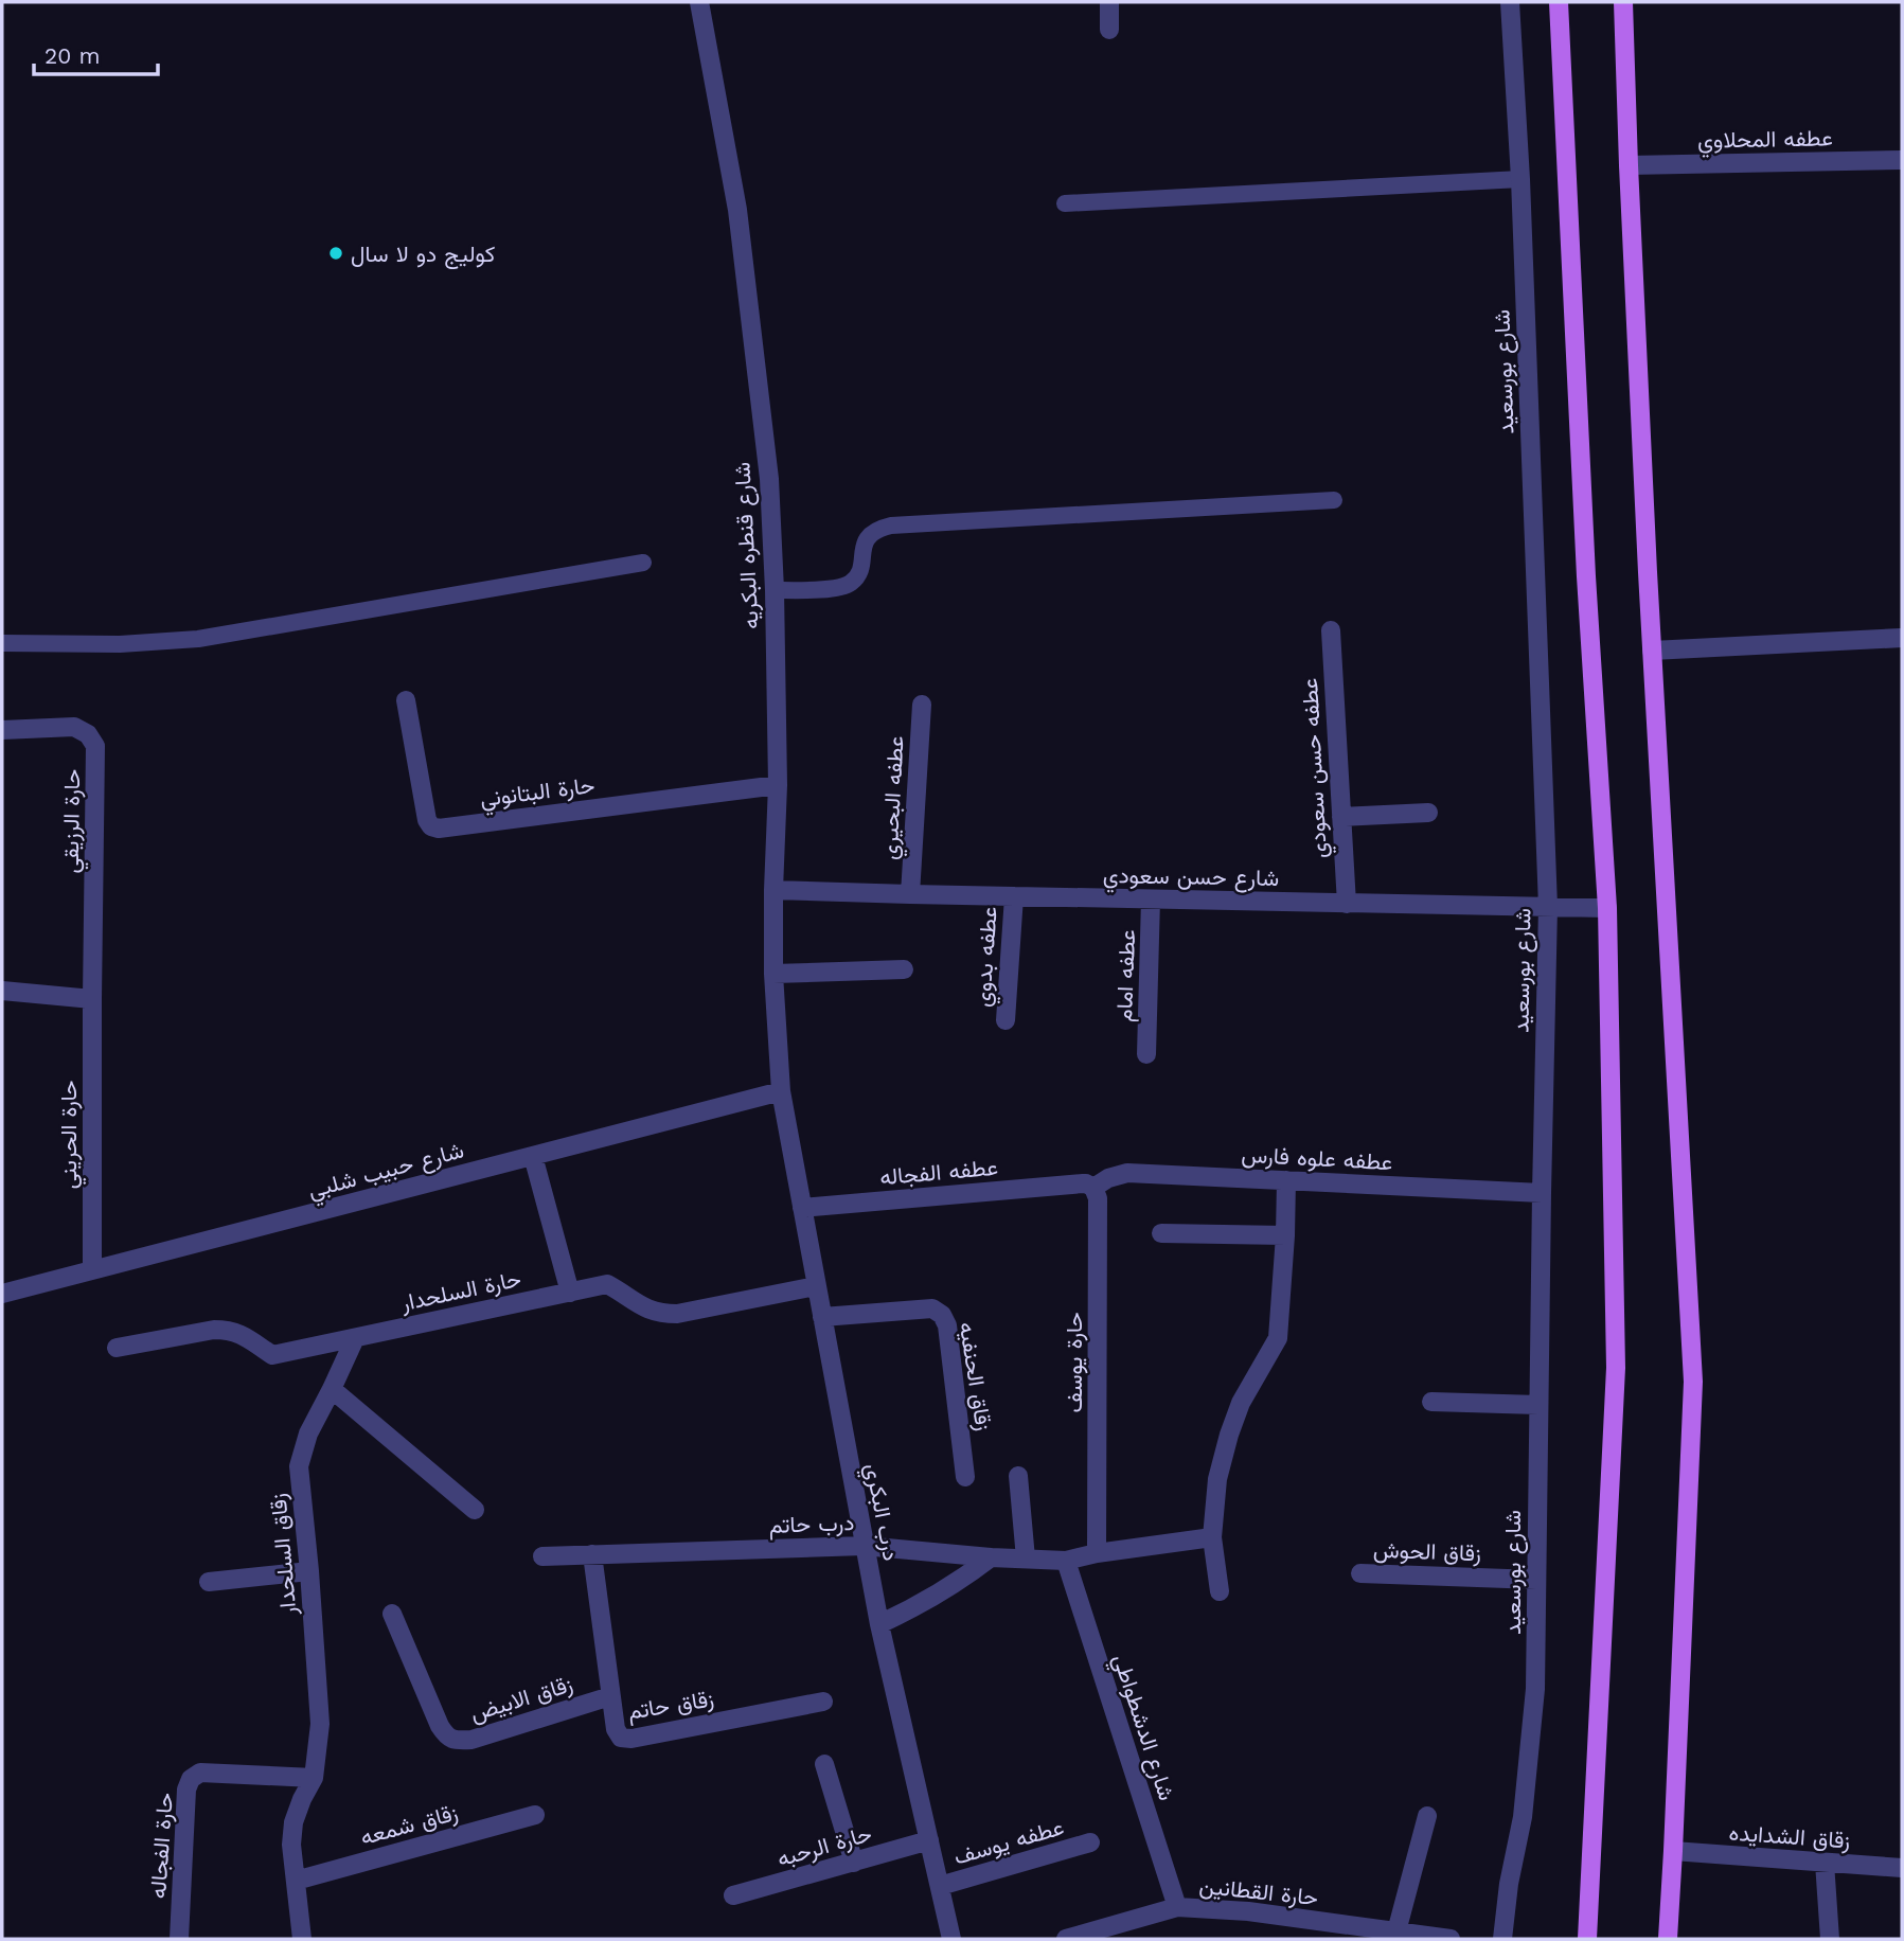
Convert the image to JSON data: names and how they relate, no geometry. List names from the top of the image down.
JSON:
{
  "streets": {
    "street": [
      "عطفه المحلاوي",
      "شارع بورسعيد",
      "شارع قنطره البكريه",
      "عطفه حسن سعودي",
      "حارة البتانوني",
      "عطفه البحيري",
      "حارة الرزيقي",
      "شارع حسن سعودي",
      "عطفه بدوي",
      "عطفه امام",
      "حارة الحريني",
      "عطفه علوه فارس",
      "شارع حبيب شلبي",
      "عطفه الفجاله",
      "حارة السلحدار",
      "حارة يوسف",
      "زقاق الحنفيه",
      "درب البكري",
      "درب حاتم",
      "زقاق الحوش",
      "زقاق السلحدار",
      "زقاق الابيض",
      "زقاق حاتم",
      "شارع الدشطواطي",
      "زقاق شمعه",
      "زقاق الشدايده",
      "عطفه يوسف",
      "حارة الفجاله",
      "حارة الرحبه",
      "حارة القطانين"
    ]
  },
  "crossings": [
    ["شارع بورسعيد", "شارع حسن سعودي"],
    ["شارع بورسعيد", "عطفه علوه فارس"],
    ["شارع بورسعيد", "زقاق الحوش"],
    ["شارع قنطره البكريه", "حارة البتانوني"],
    ["شارع قنطره البكريه", "شارع حسن سعودي"],
    ["شارع قنطره البكريه", "شارع حبيب شلبي"],
    ["شارع قنطره البكريه", "درب البكري"],
    ["عطفه حسن سعودي", "شارع حسن سعودي"],
    ["عطفه البحيري", "شارع حسن سعودي"],
    ["حارة الرزيقي", "حارة الحريني"],
    ["شارع حسن سعودي", "عطفه بدوي"],
    ["شارع حسن سعودي", "عطفه امام"],
    ["حارة الحريني", "شارع حبيب شلبي"],
    ["عطفه علوه فارس", "عطفه الفجاله"],
    ["عطفه علوه فارس", "حارة يوسف"],
    ["شارع حبيب شلبي", "درب البكري"],
    ["عطفه الفجاله", "حارة يوسف"],
    ["عطفه الفجاله", "درب البكري"],
    ["حارة السلحدار", "درب البكري"],
    ["حارة السلحدار", "زقاق السلحدار"],
    ["حارة يوسف", "درب حاتم"],
    ["زقاق الحنفيه", "درب البكري"],
    ["درب البكري", "درب حاتم"],
    ["درب البكري", "عطفه يوسف"],
    ["درب البكري", "حارة الرحبه"],
    ["درب حاتم", "زقاق حاتم"],
    ["درب حاتم", "شارع الدشطواطي"],
    ["زقاق السلحدار", "حارة الفجاله"],
    ["زقاق الابيض", "زقاق حاتم"],
    ["شارع الدشطواطي", "حارة القطانين"]
  ],
  "places": ["كوليج دو لا سال"],
  "scale_bar": "20 m"
}
